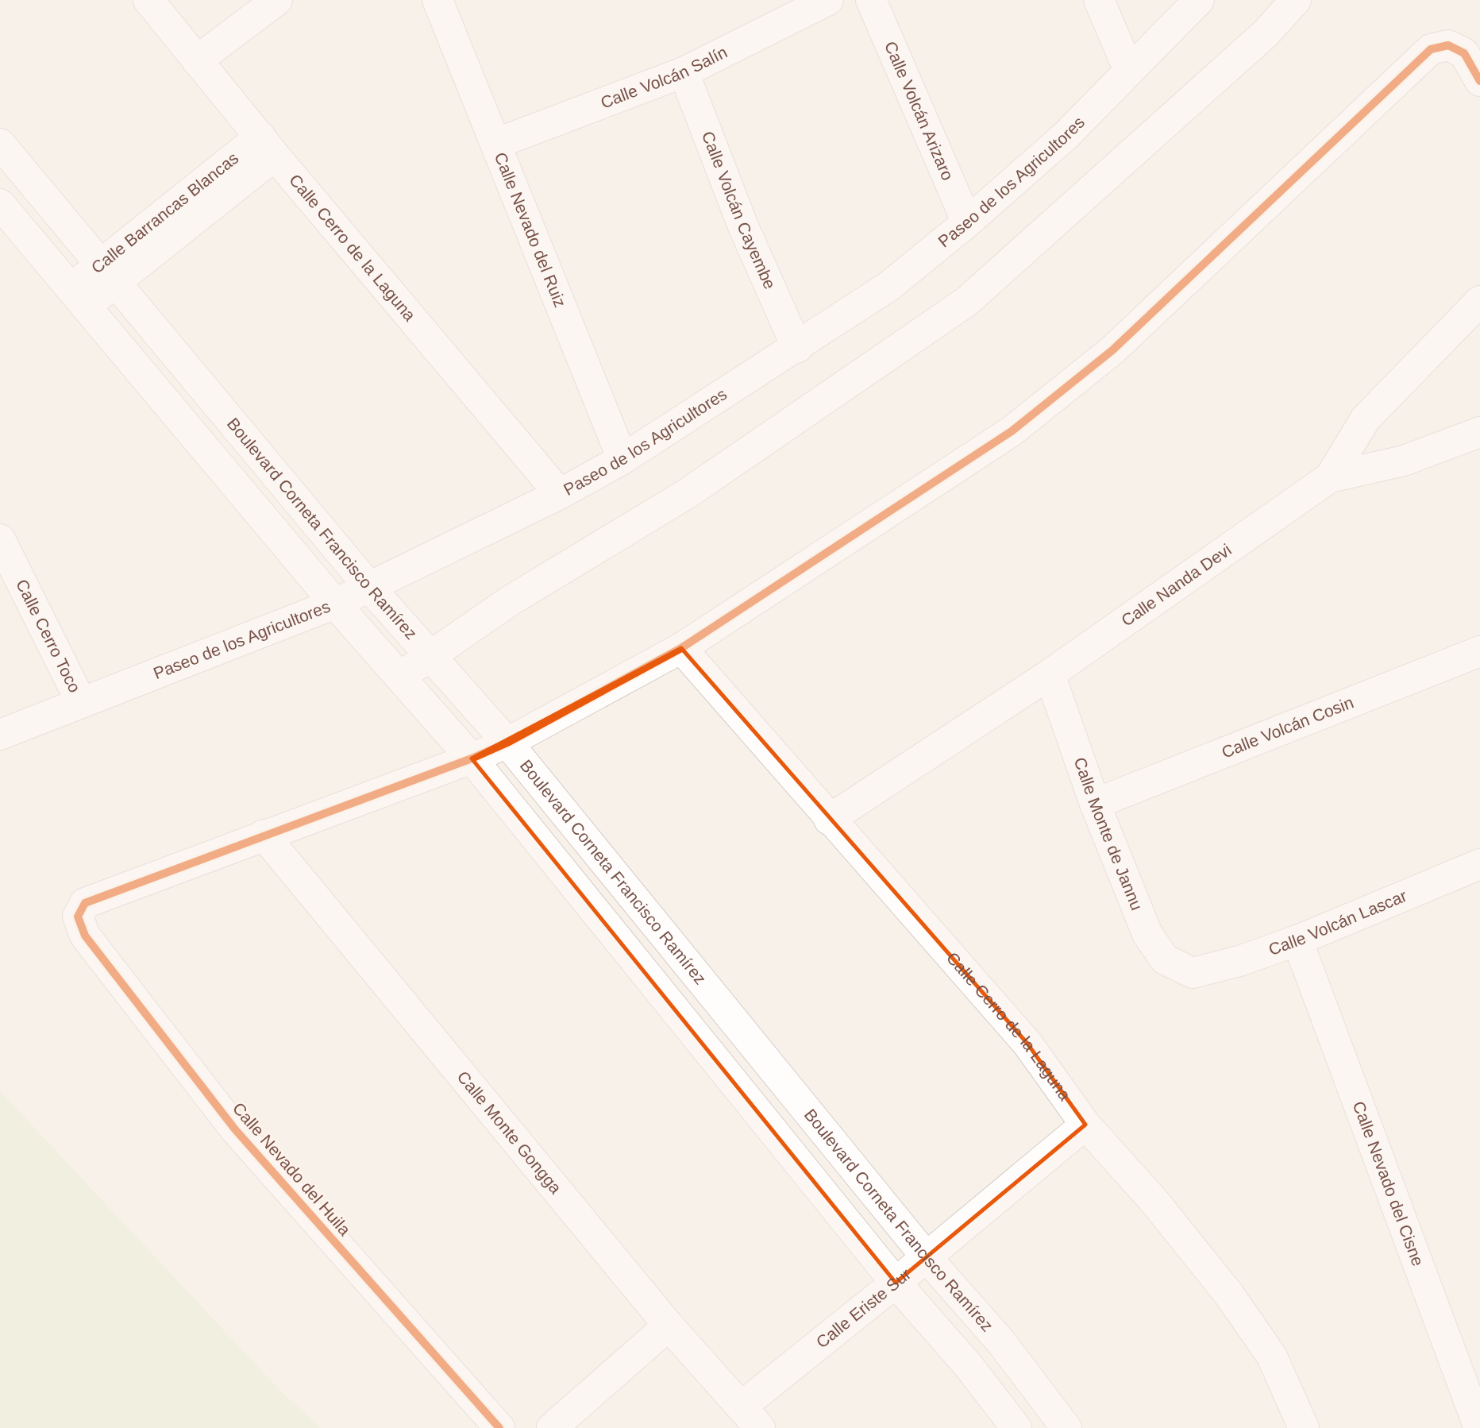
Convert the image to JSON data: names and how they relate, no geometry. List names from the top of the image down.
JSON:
{
  "streets": {
    "street": [
      "Calle Volcán Salín",
      "Calle Volcán Arizaro",
      "Paseo de los Agricultores",
      "Calle Volcán Cayembe",
      "Calle Barrancas Blancas",
      "Calle Nevado del Ruiz",
      "Calle Cerro de la Laguna",
      "Boulevard Corneta Francisco Ramírez",
      "Calle Nanda Devi",
      "Calle Cerro Toco",
      "Calle Volcán Cosin",
      "Calle Monte de Jannu",
      "Calle Volcán Lascar",
      "Calle Monte Gongga",
      "Calle Nevado del Huila",
      "Calle Nevado del Cisne",
      "Calle Eriste Sur"
    ]
  },
  "crossings": [
    ["Calle Volcán Salín", "Calle Volcán Cayembe"],
    ["Calle Volcán Salín", "Calle Nevado del Ruiz"],
    ["Calle Volcán Arizaro", "Paseo de los Agricultores"],
    ["Paseo de los Agricultores", "Calle Volcán Cayembe"],
    ["Paseo de los Agricultores", "Calle Nevado del Ruiz"],
    ["Paseo de los Agricultores", "Calle Cerro de la Laguna"],
    ["Paseo de los Agricultores", "Boulevard Corneta Francisco Ramírez"],
    ["Paseo de los Agricultores", "Calle Cerro Toco"],
    ["Calle Barrancas Blancas", "Calle Cerro de la Laguna"],
    ["Calle Barrancas Blancas", "Boulevard Corneta Francisco Ramírez"],
    ["Calle Cerro de la Laguna", "Calle Nanda Devi"],
    ["Calle Cerro de la Laguna", "Calle Eriste Sur"],
    ["Boulevard Corneta Francisco Ramírez", "Calle Eriste Sur"],
    ["Calle Nanda Devi", "Calle Monte de Jannu"],
    ["Calle Volcán Cosin", "Calle Monte de Jannu"],
    ["Calle Monte de Jannu", "Calle Volcán Lascar"],
    ["Calle Volcán Lascar", "Calle Nevado del Cisne"],
    ["Calle Monte Gongga", "Calle Nevado del Huila"],
    ["Calle Monte Gongga", "Calle Eriste Sur"]
  ]
}
